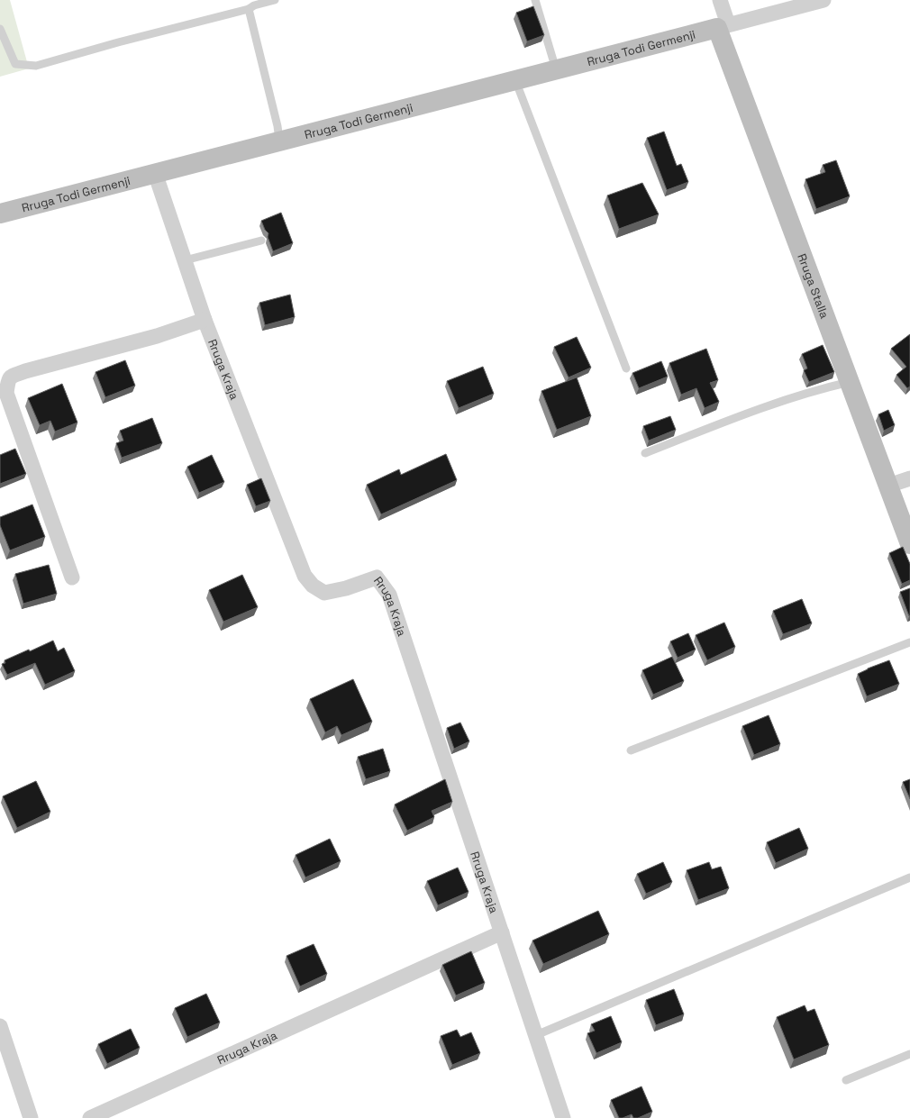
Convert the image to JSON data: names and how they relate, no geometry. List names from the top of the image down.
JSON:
{
  "streets": {
    "street": ["Rruga Todi Germenji", "Rruga Stalla", "Rruga Kraja"]
  },
  "crossings": [
    ["Rruga Todi Germenji", "Rruga Stalla"],
    ["Rruga Todi Germenji", "Rruga Kraja"]
  ]
}
